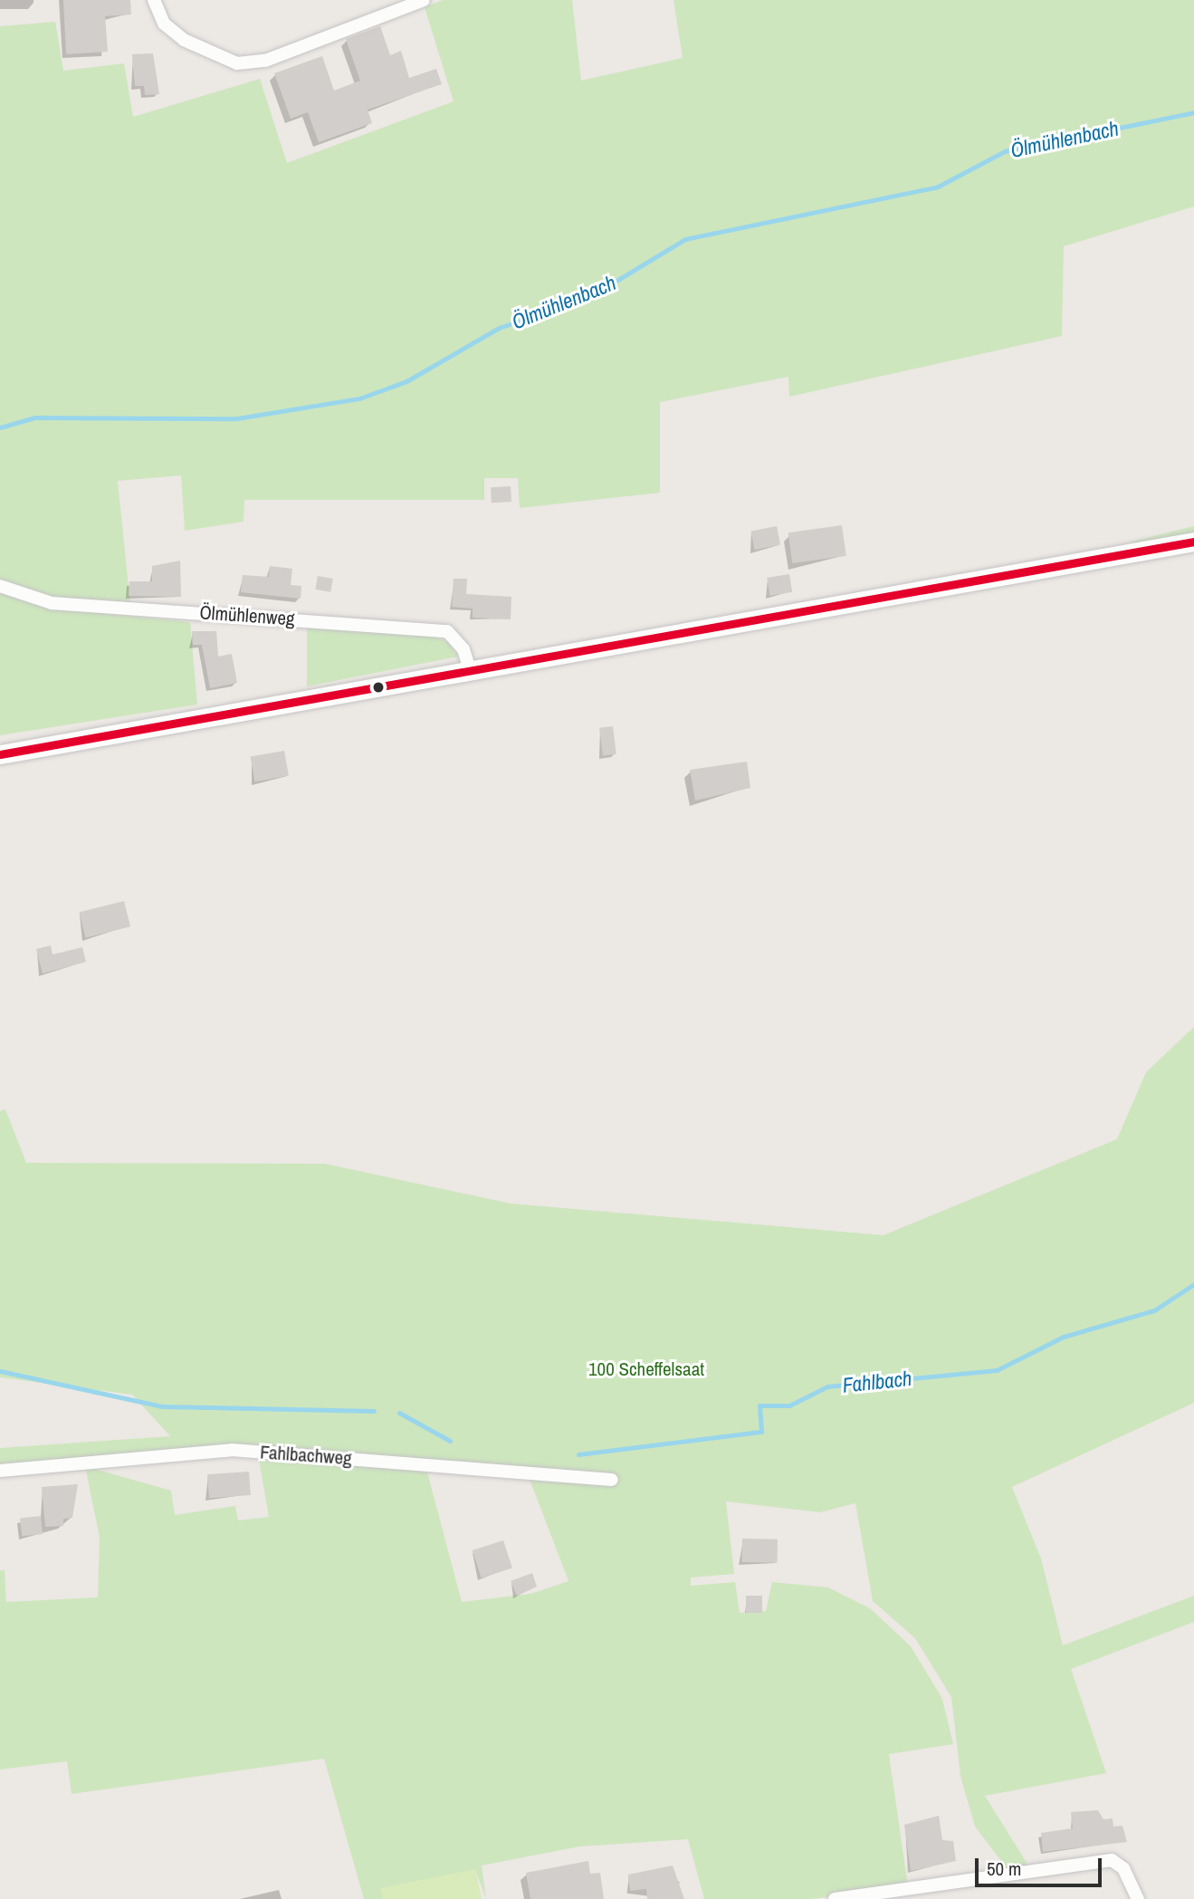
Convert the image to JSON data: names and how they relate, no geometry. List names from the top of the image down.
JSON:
{
  "streets": {
    "street": ["Ölmühlenweg", "Fahlbachweg"]
  },
  "water": ["Ölmühlenbach", "Fahlbach"],
  "parks": ["100 Scheffelsaat"],
  "scale_bar": "50 m"
}
